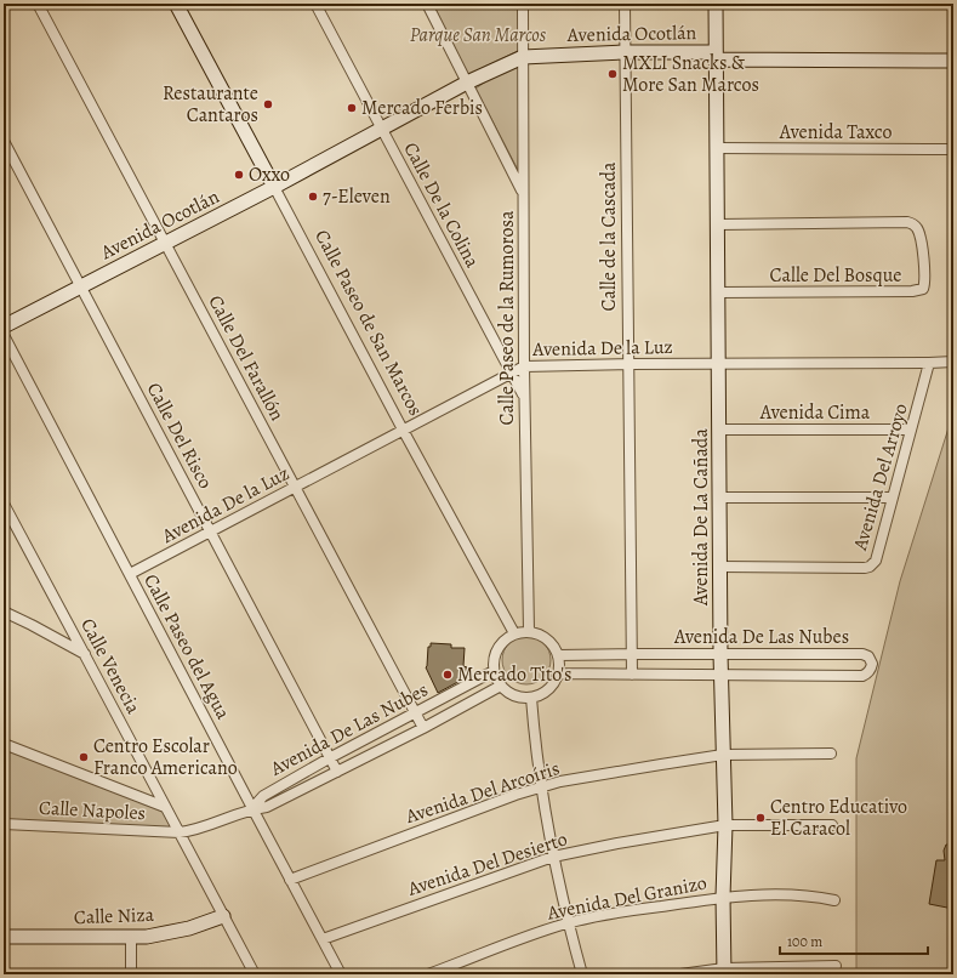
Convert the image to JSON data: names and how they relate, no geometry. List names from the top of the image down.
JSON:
{
  "streets": {
    "main road": [
      "Avenida Ocotlán",
      "Calle Paseo de San Marcos",
      "Avenida De La Cañada",
      "Calle Niza"
    ],
    "street": [
      "Avenida Taxco",
      "Calle De la Colina",
      "Calle de la Cascada",
      "Calle Del Bosque",
      "Calle Paseo de la Rumorosa",
      "Avenida De la Luz",
      "Calle Del Farallón",
      "Avenida Cima",
      "Calle Del Risco",
      "Avenida Del Arroyo",
      "Avenida De Las Nubes",
      "Calle Paseo del Agua",
      "Calle Venecia",
      "Avenida Del Arcoíris",
      "Calle Napoles",
      "Avenida Del Desierto",
      "Avenida Del Granizo"
    ]
  },
  "crossings": [
    ["Avenida Ocotlán", "Calle De la Colina"],
    ["Avenida Ocotlán", "Calle de la Cascada"],
    ["Avenida Ocotlán", "Calle Paseo de la Rumorosa"],
    ["Avenida Ocotlán", "Calle Paseo de San Marcos"],
    ["Avenida Ocotlán", "Calle Del Farallón"],
    ["Avenida Ocotlán", "Calle Del Risco"],
    ["Avenida Ocotlán", "Avenida De La Cañada"],
    ["Avenida Taxco", "Avenida De La Cañada"],
    ["Calle De la Colina", "Calle Paseo de la Rumorosa"],
    ["Calle De la Colina", "Avenida De la Luz"],
    ["Calle de la Cascada", "Avenida De la Luz"],
    ["Calle de la Cascada", "Avenida De Las Nubes"],
    ["Calle Del Bosque", "Avenida De La Cañada"],
    ["Calle Paseo de la Rumorosa", "Calle Paseo de San Marcos"],
    ["Calle Paseo de la Rumorosa", "Avenida De la Luz"],
    ["Calle Paseo de la Rumorosa", "Avenida De Las Nubes"],
    ["Calle Paseo de San Marcos", "Avenida De la Luz"],
    ["Calle Paseo de San Marcos", "Avenida De Las Nubes"],
    ["Avenida De la Luz", "Calle Del Farallón"],
    ["Avenida De la Luz", "Calle Del Risco"],
    ["Avenida De la Luz", "Avenida Del Arroyo"],
    ["Avenida De la Luz", "Avenida De La Cañada"],
    ["Avenida De la Luz", "Calle Paseo del Agua"],
    ["Calle Del Farallón", "Avenida De Las Nubes"],
    ["Avenida Cima", "Avenida Del Arroyo"],
    ["Avenida Cima", "Avenida De La Cañada"],
    ["Calle Del Risco", "Avenida De Las Nubes"],
    ["Avenida Del Arroyo", "Avenida De La Cañada"],
    ["Avenida De La Cañada", "Avenida De Las Nubes"],
    ["Avenida De La Cañada", "Avenida Del Arcoíris"],
    ["Avenida De La Cañada", "Avenida Del Desierto"],
    ["Avenida De La Cañada", "Avenida Del Granizo"],
    ["Avenida De Las Nubes", "Calle Paseo del Agua"],
    ["Avenida De Las Nubes", "Calle Venecia"],
    ["Avenida De Las Nubes", "Calle Napoles"],
    ["Calle Paseo del Agua", "Avenida Del Arcoíris"],
    ["Calle Paseo del Agua", "Avenida Del Desierto"],
    ["Calle Venecia", "Calle Napoles"],
    ["Calle Venecia", "Calle Niza"]
  ],
  "parks": ["Parque San Marcos"],
  "places": [
    "MXLI Snacks & More San Marcos",
    "Restaurante Cantaros",
    "Mercado Ferbis",
    "Oxxo",
    "7-Eleven",
    "Mercado Tito's",
    "Centro Escolar Franco Americano",
    "Centro Educativo El Caracol"
  ],
  "scale_bar": "100 m"
}
